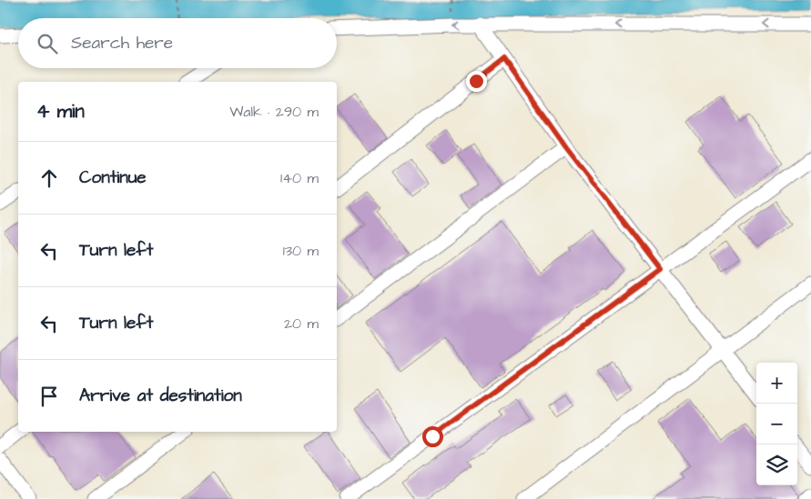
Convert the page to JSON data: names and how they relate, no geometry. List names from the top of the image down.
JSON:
{
  "page": {
    "search": "Search here",
    "heading": ["4 min", "Walk · 290 m"],
    "list": [
      ["Continue", "140 m"],
      ["Turn left", "130 m"],
      ["Turn left", "20 m"],
      "Arrive at destination"
    ],
    "map_buttons": ["+", "−"]
  }
}
